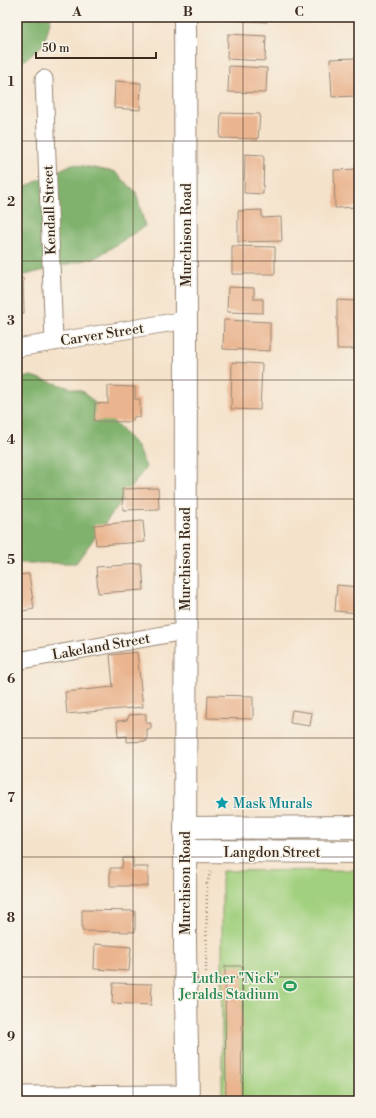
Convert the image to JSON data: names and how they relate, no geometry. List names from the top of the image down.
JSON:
{
  "streets": {
    "main road": ["Murchison Road", "Langdon Street"],
    "street": ["Kendall Street", "Carver Street", "Lakeland Street"]
  },
  "crossings": [
    ["Kendall Street", "Carver Street"],
    ["Murchison Road", "Carver Street"],
    ["Murchison Road", "Lakeland Street"],
    ["Murchison Road", "Langdon Street"]
  ],
  "places": {
    "place": ["Mask Murals"],
    "sports": ["Luther \"Nick\" Jeralds Stadium"]
  },
  "scale_bar": "50 m",
  "grid": {
    "columns": ["A", "B", "C"],
    "rows": [
      "1",
      "2",
      "3",
      "4",
      "5",
      "6",
      "7",
      "8",
      "9"
    ]
  }
}
